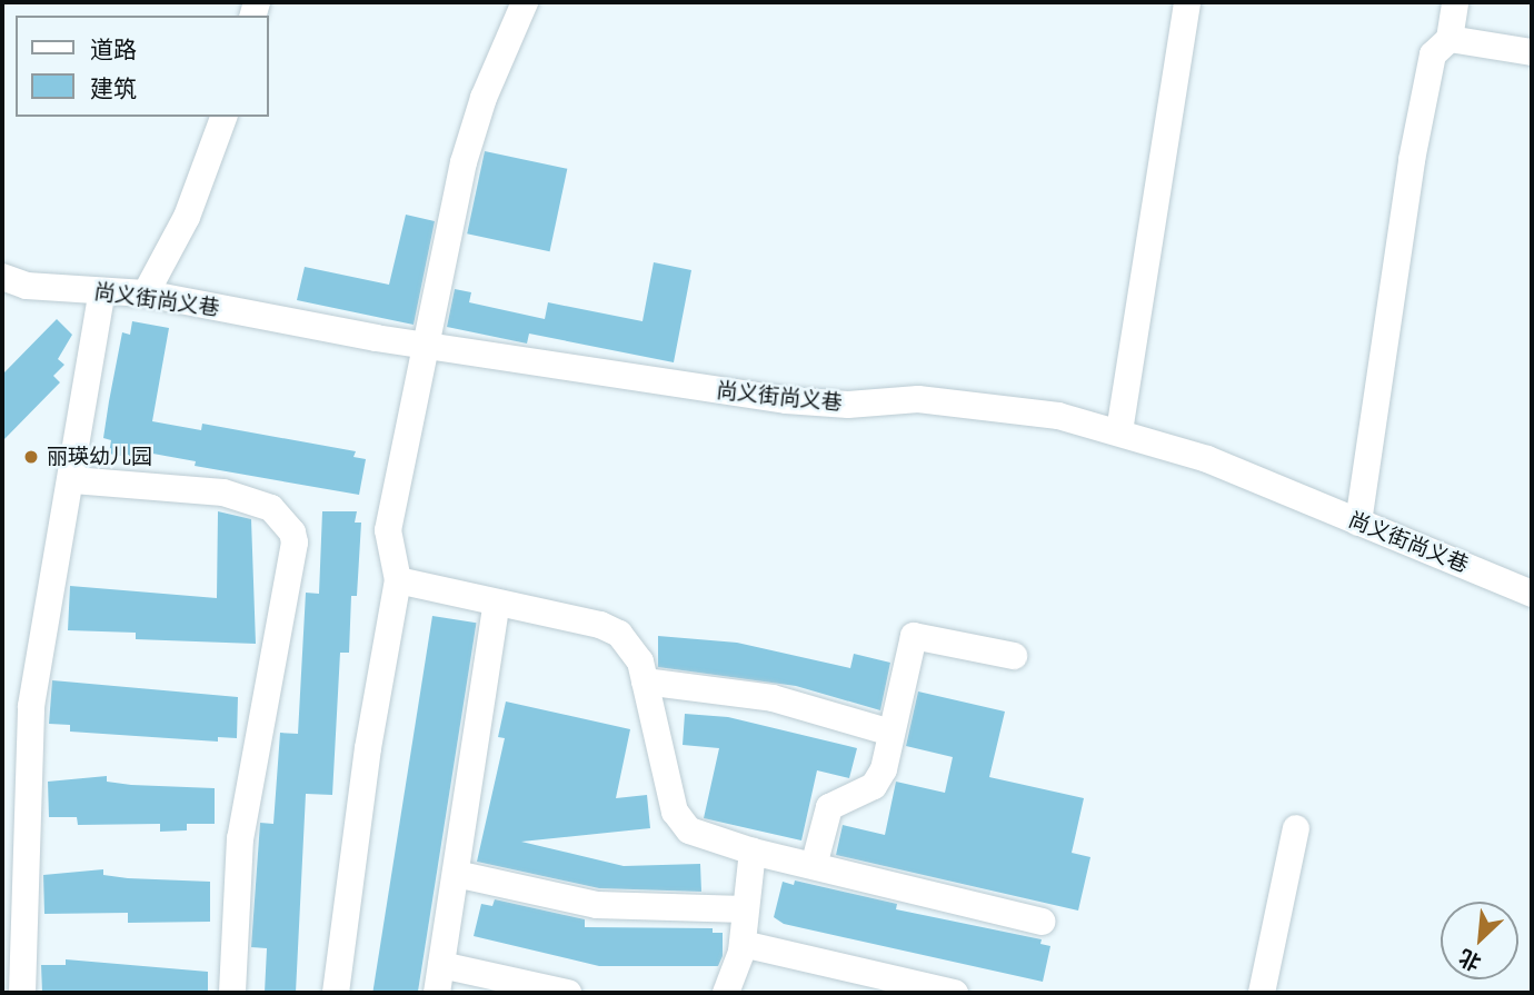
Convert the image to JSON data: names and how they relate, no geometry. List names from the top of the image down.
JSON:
{
  "streets": {
    "street": ["尚义街尚义巷"]
  },
  "places": ["丽瑛幼儿园"],
  "legend": ["道路", "建筑"],
  "north": "bottom left"
}
